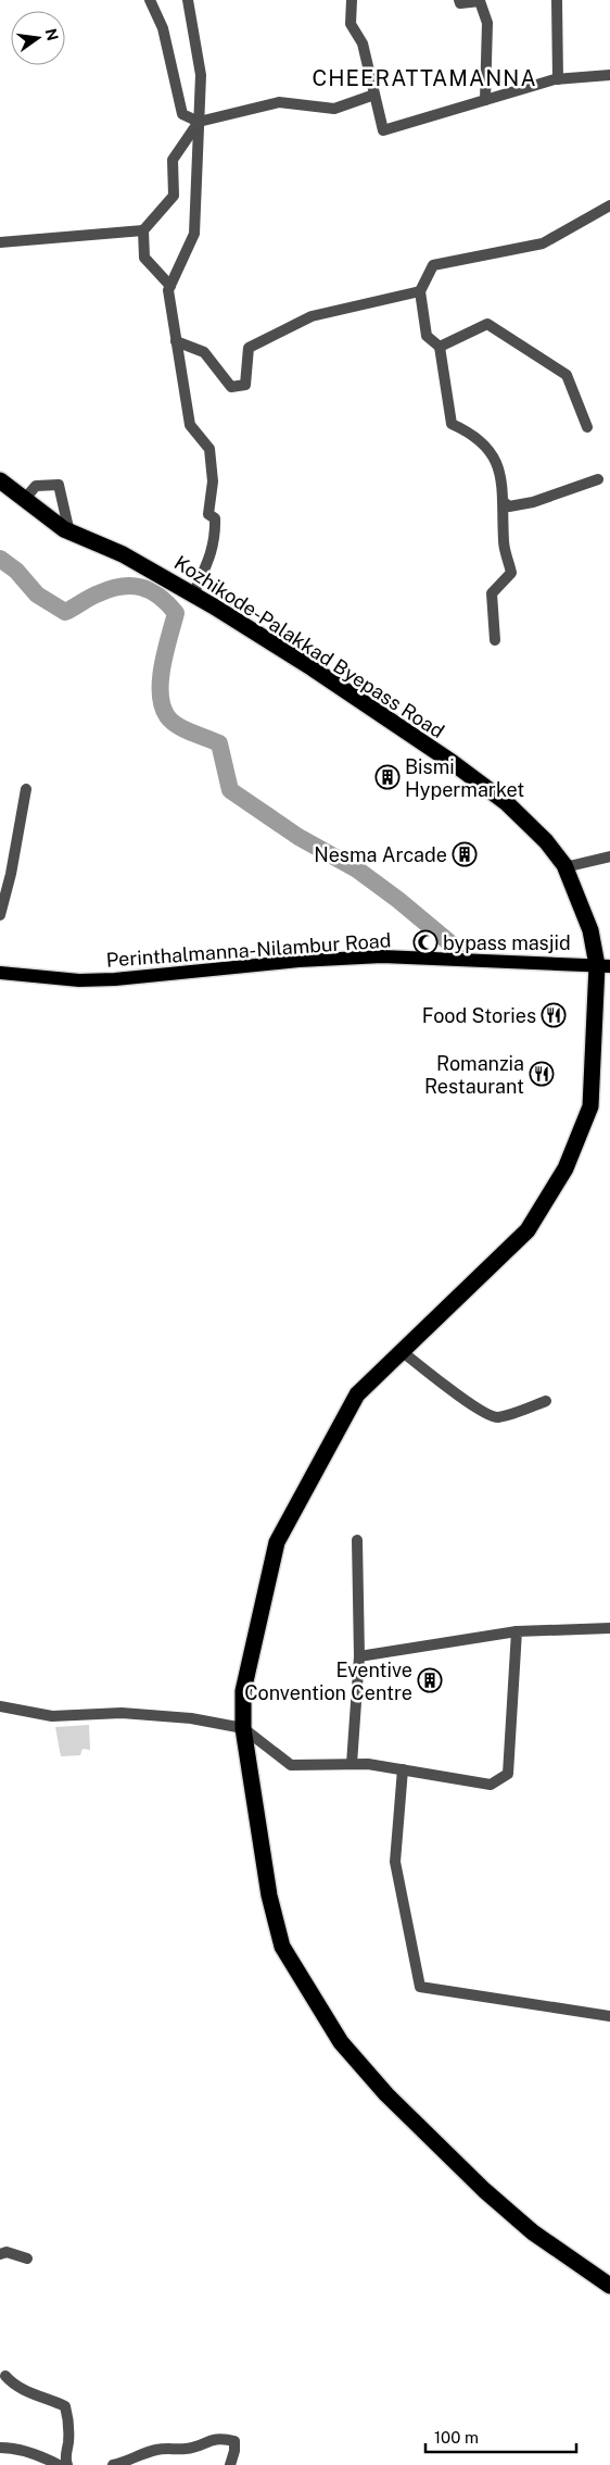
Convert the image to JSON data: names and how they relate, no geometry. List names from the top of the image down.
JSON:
{
  "streets": {
    "highway": ["Kozhikode-Palakkad Byepass Road"],
    "main road": ["Perinthalmanna-Nilambur Road"]
  },
  "crossings": [
    ["Kozhikode-Palakkad Byepass Road", "Perinthalmanna-Nilambur Road"]
  ],
  "districts": ["CHEERATTAMANNA"],
  "places": {
    "building": ["Bismi Hypermarket", "Nesma Arcade", "Eventive Convention Centre"],
    "mosque": ["bypass masjid"],
    "restaurant": ["Food Stories", "Romanzia Restaurant"]
  },
  "scale_bar": "100 m",
  "north": "right"
}
